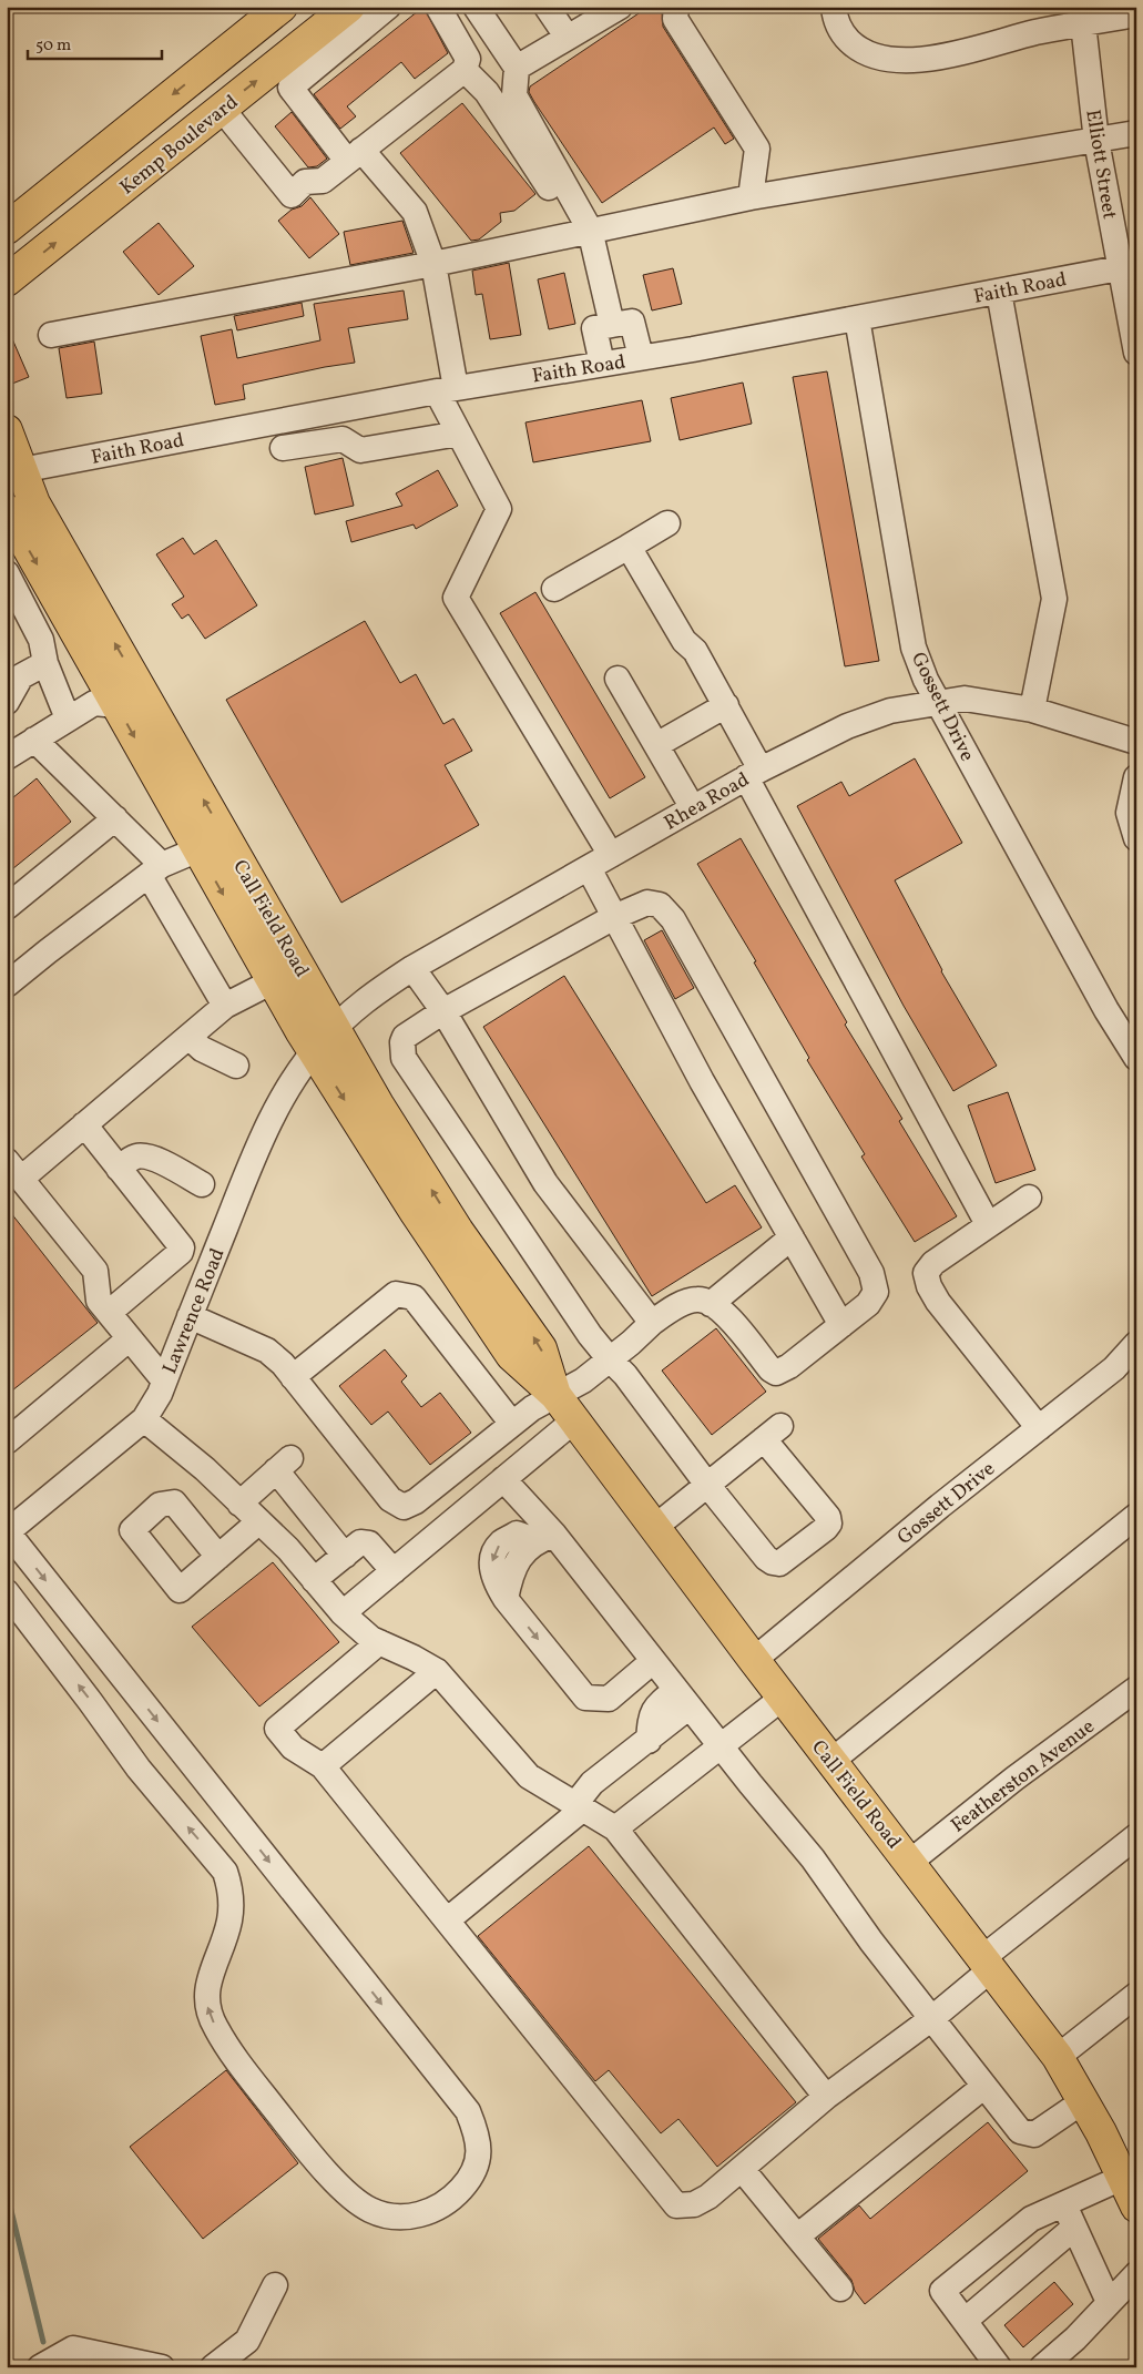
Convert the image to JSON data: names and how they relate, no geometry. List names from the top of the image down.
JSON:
{
  "streets": {
    "main road": ["Kemp Boulevard", "Call Field Road"],
    "street": [
      "Elliott Street",
      "Faith Road",
      "Gossett Drive",
      "Rhea Road",
      "Lawrence Road",
      "Featherston Avenue"
    ]
  },
  "crossings": [
    ["Elliott Street", "Faith Road"],
    ["Faith Road", "Gossett Drive"],
    ["Faith Road", "Call Field Road"],
    ["Gossett Drive", "Rhea Road"],
    ["Gossett Drive", "Call Field Road"],
    ["Rhea Road", "Call Field Road"],
    ["Rhea Road", "Lawrence Road"],
    ["Call Field Road", "Lawrence Road"],
    ["Call Field Road", "Featherston Avenue"]
  ],
  "scale_bar": "50 m"
}
